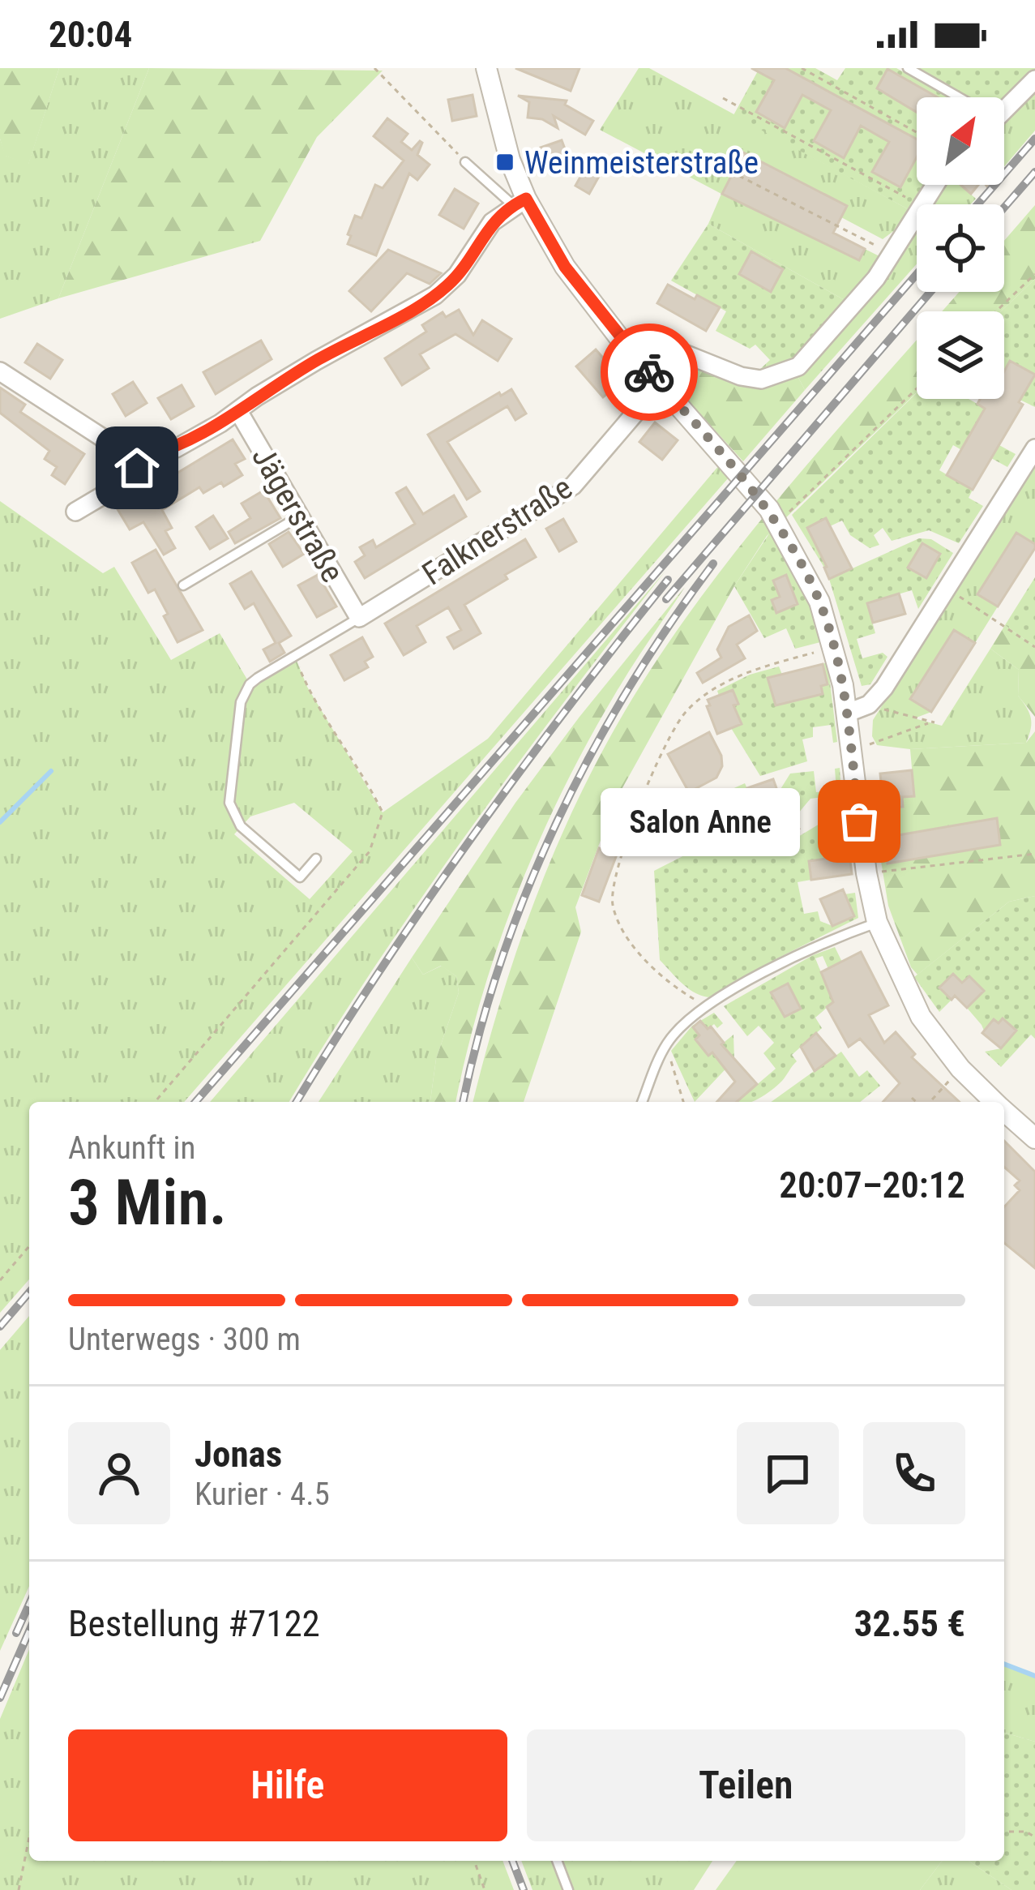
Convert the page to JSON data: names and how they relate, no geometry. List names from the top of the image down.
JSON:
{
  "streets": {
    "street": ["Jägerstraße", "Falknerstraße"]
  },
  "crossings": [
    ["Jägerstraße", "Falknerstraße"]
  ],
  "places": {
    "transit": ["Weinmeisterstraße"],
    "other": ["Salon Anne"]
  },
  "north": "top right",
  "page": {
    "status": "20:04",
    "bubble": "Salon Anne",
    "heading": ["3 Min.", "Ankunft in", "20:07–20:12"],
    "panel": [
      "Jonas",
      "Kurier · 4.5",
      "Bestellung #7122",
      "32.55 €"
    ],
    "bar": "Unterwegs · 300 m",
    "buttons": ["Hilfe", "Teilen"]
  }
}
